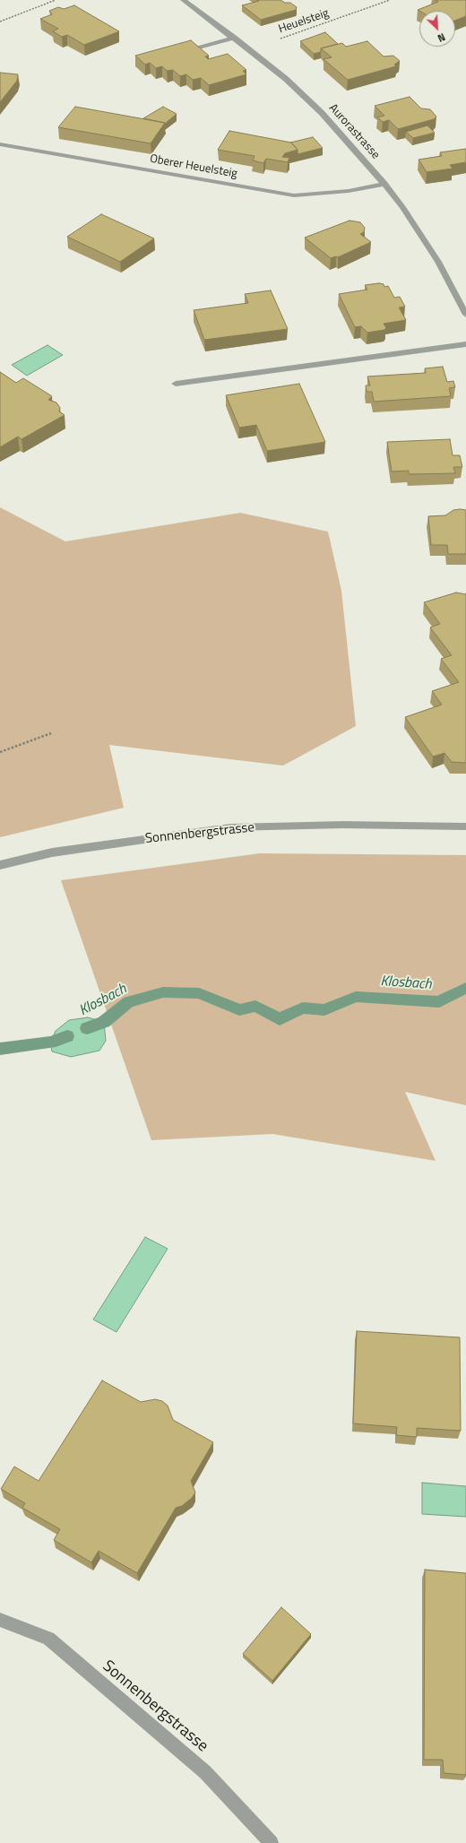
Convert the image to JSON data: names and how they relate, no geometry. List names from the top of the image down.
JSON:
{
  "streets": {
    "street": ["Aurorastrasse", "Oberer Heuelsteig", "Sonnenbergstrasse"],
    "path": ["Heuelsteig"]
  },
  "crossings": [
    ["Aurorastrasse", "Oberer Heuelsteig"]
  ],
  "water": ["Klosbach"],
  "north": "bottom right"
}
